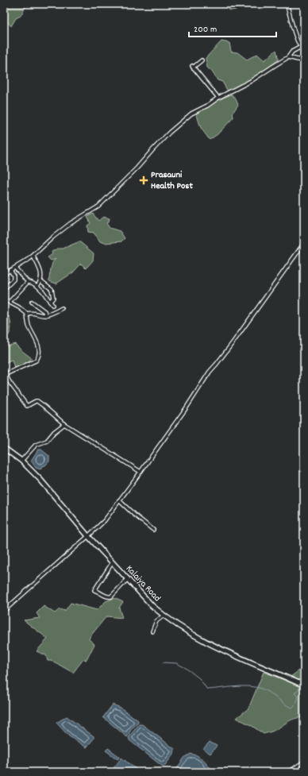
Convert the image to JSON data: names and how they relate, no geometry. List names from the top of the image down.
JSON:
{
  "streets": {
    "main road": ["Kalaiya Road"]
  },
  "places": {
    "health": ["Prasauni Health Post"]
  },
  "scale_bar": "200 m"
}
